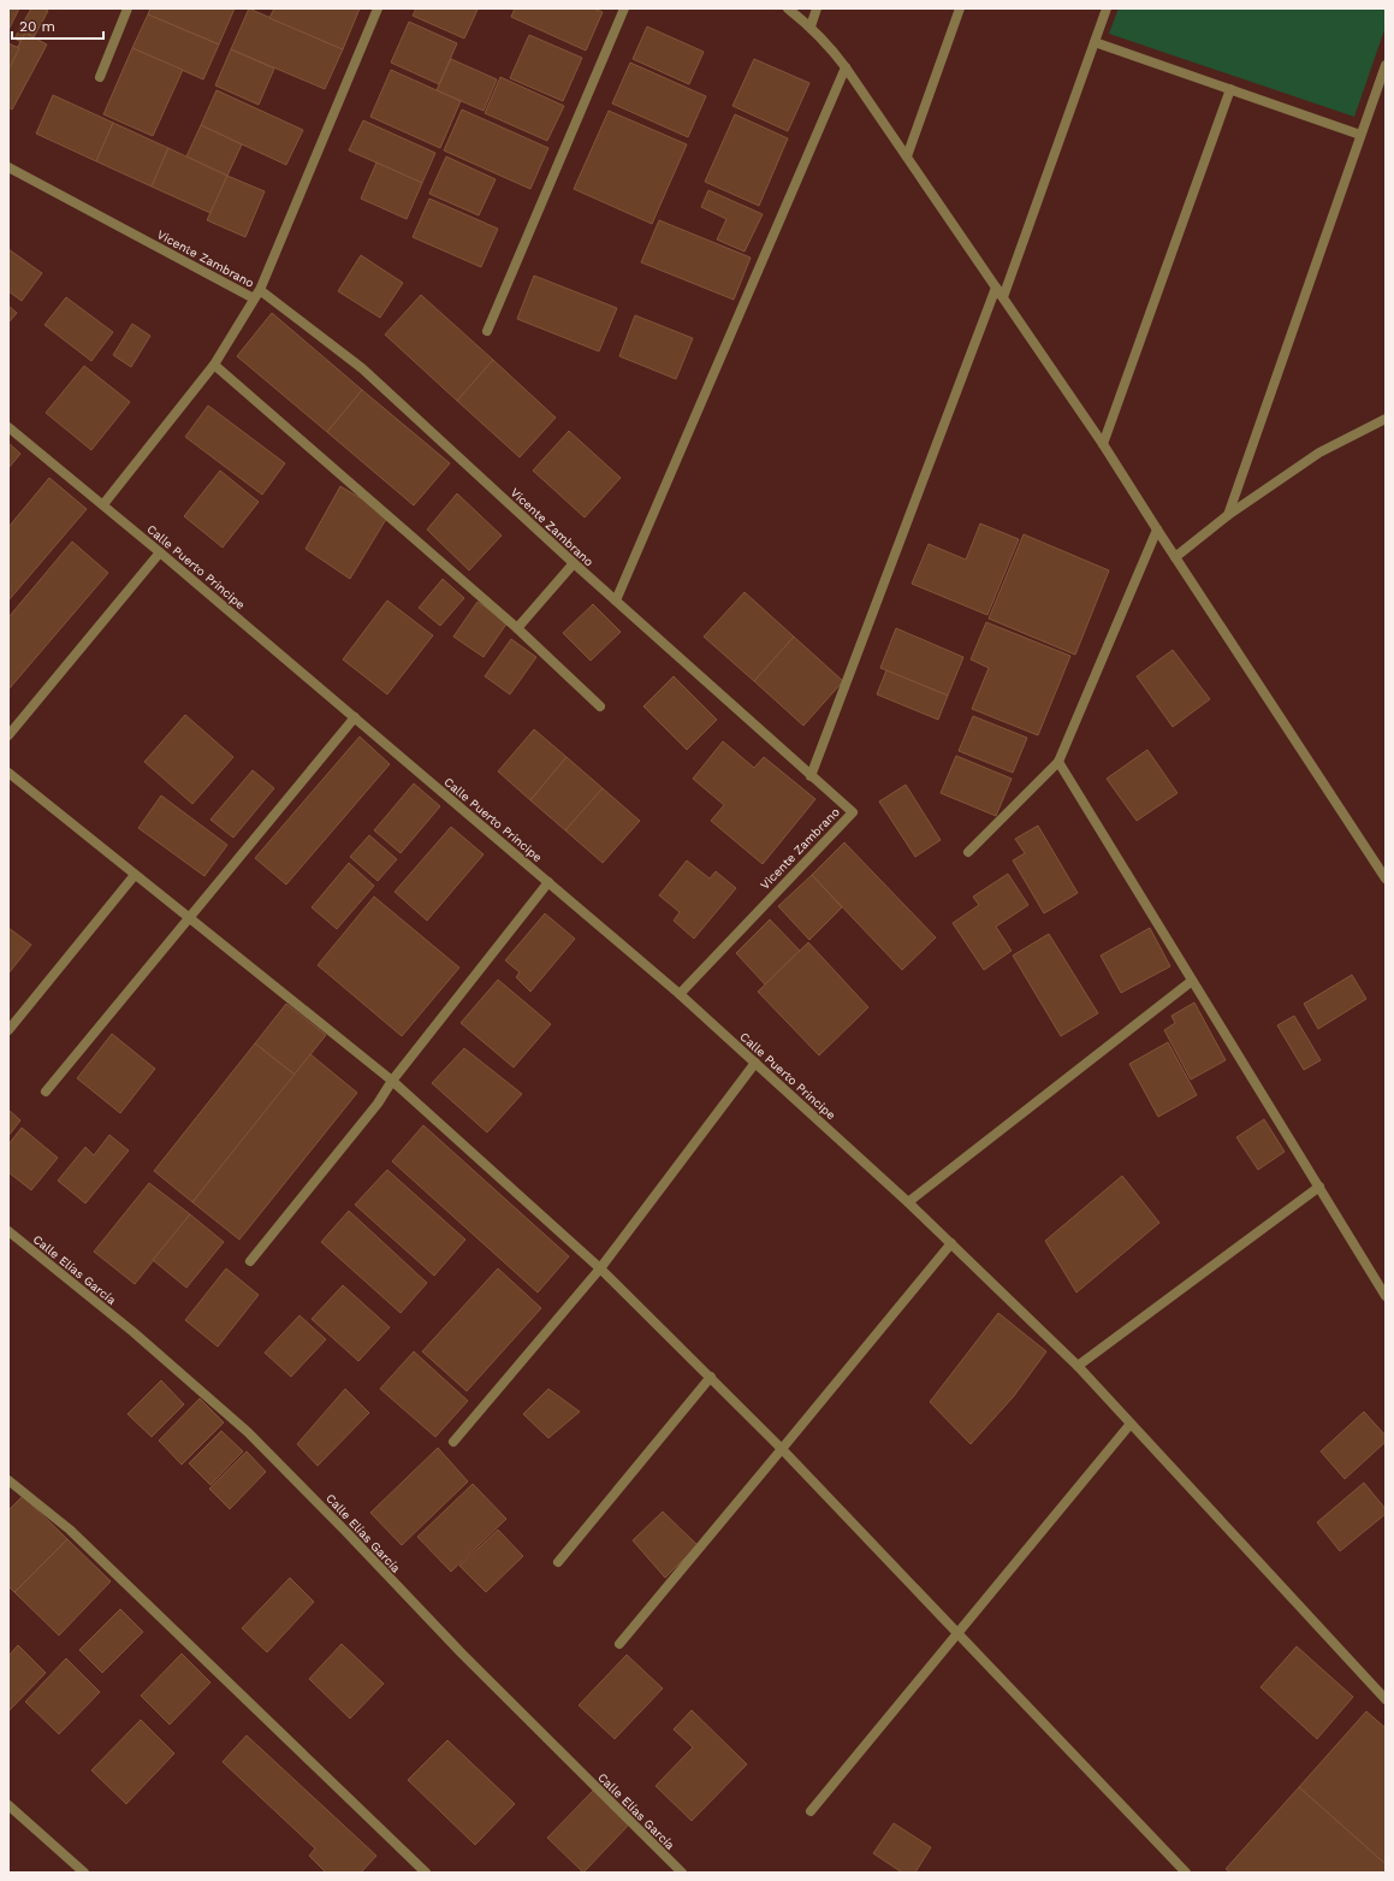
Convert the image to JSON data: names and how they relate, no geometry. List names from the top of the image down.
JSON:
{
  "streets": {
    "street": ["Vicente Zambrano", "Calle Puerto Principe", "Calle Elías García"]
  },
  "crossings": [
    ["Vicente Zambrano", "Calle Puerto Principe"]
  ],
  "scale_bar": "20 m"
}
